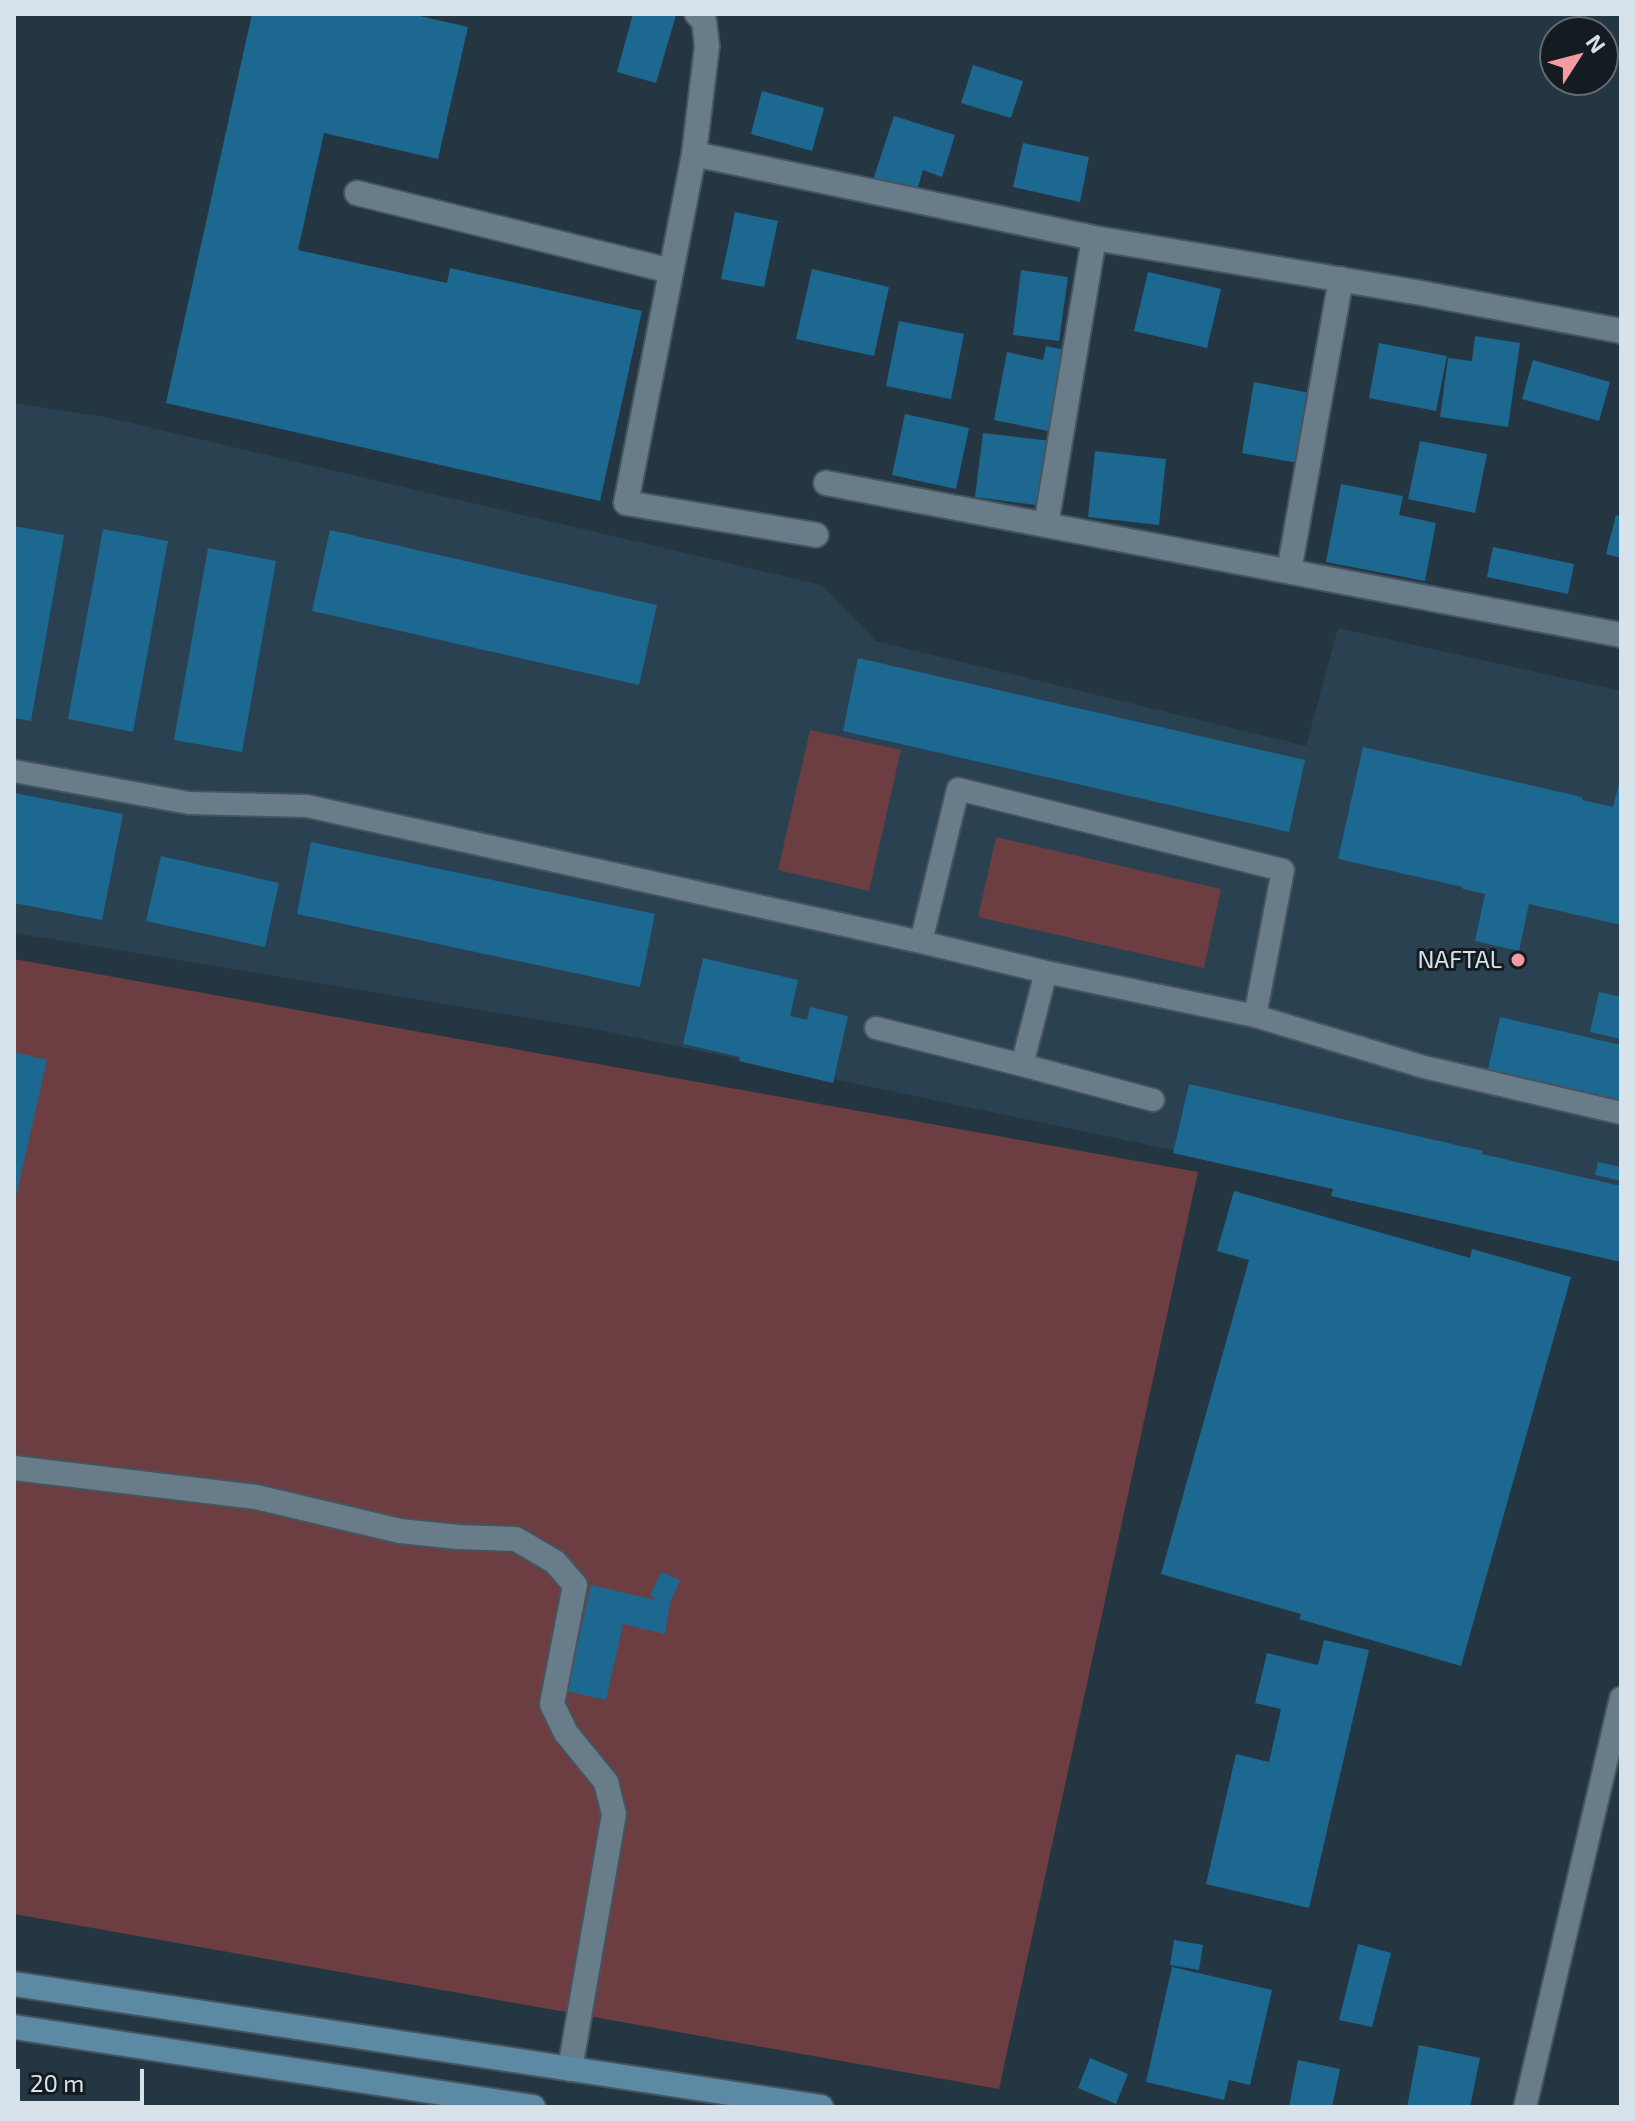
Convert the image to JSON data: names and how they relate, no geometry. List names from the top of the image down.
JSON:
{
  "places": ["NAFTAL"],
  "scale_bar": "20 m",
  "north": "top right"
}
